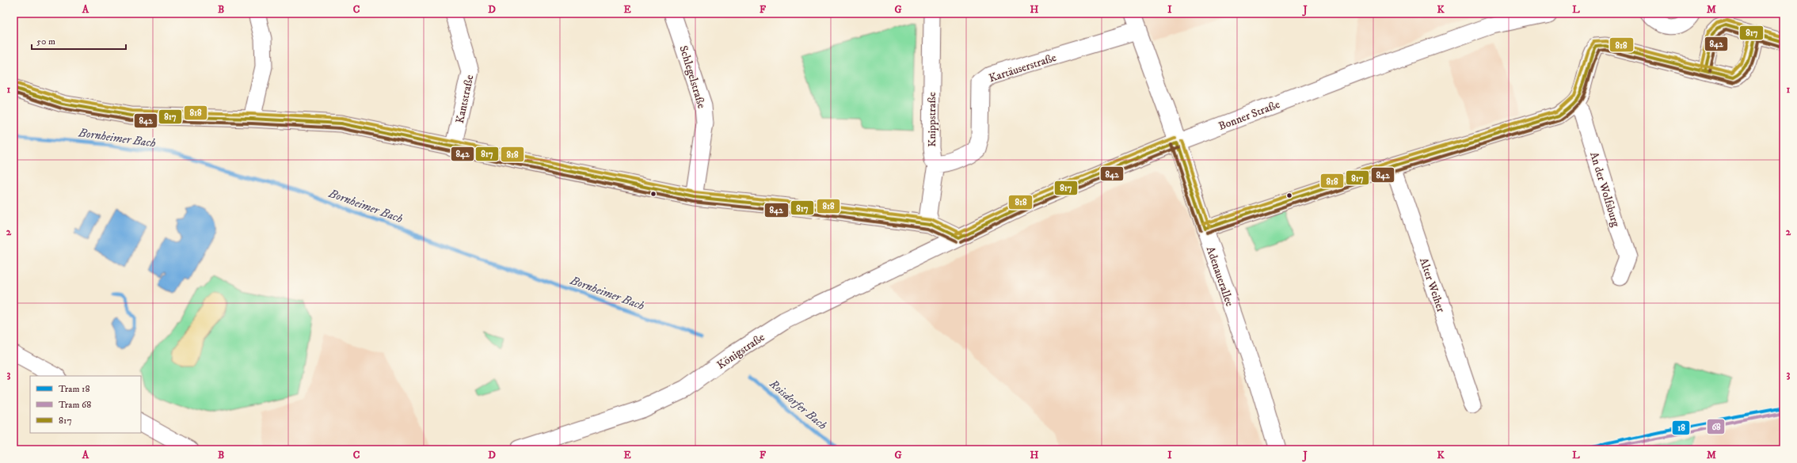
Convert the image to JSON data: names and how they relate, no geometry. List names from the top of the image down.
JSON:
{
  "streets": {
    "street": [
      "Kartäuserstraße",
      "Schlegelstraße",
      "Kantstraße",
      "Bonner Straße",
      "Knippstraße",
      "An der Wolfsburg",
      "Adenauerallee",
      "Alter Weiher",
      "Königstraße"
    ]
  },
  "crossings": [
    ["Kartäuserstraße", "Knippstraße"],
    ["Kartäuserstraße", "Adenauerallee"],
    ["Bonner Straße", "Adenauerallee"],
    ["Bonner Straße", "Königstraße"]
  ],
  "water": ["Bornheimer Bach", "Roisdorfer Bach"],
  "lines": [
    "transit line 818",
    "transit line 817",
    "transit line 842",
    "tram line 18",
    "tram line 68"
  ],
  "legend": ["Tram 18", "Tram 68", "817"],
  "scale_bar": "50 m",
  "grid": {
    "columns": [
      "A",
      "B",
      "C",
      "D",
      "E",
      "F",
      "G",
      "H",
      "I",
      "J",
      "K",
      "L",
      "M"
    ],
    "rows": ["1", "2", "3"]
  }
}
